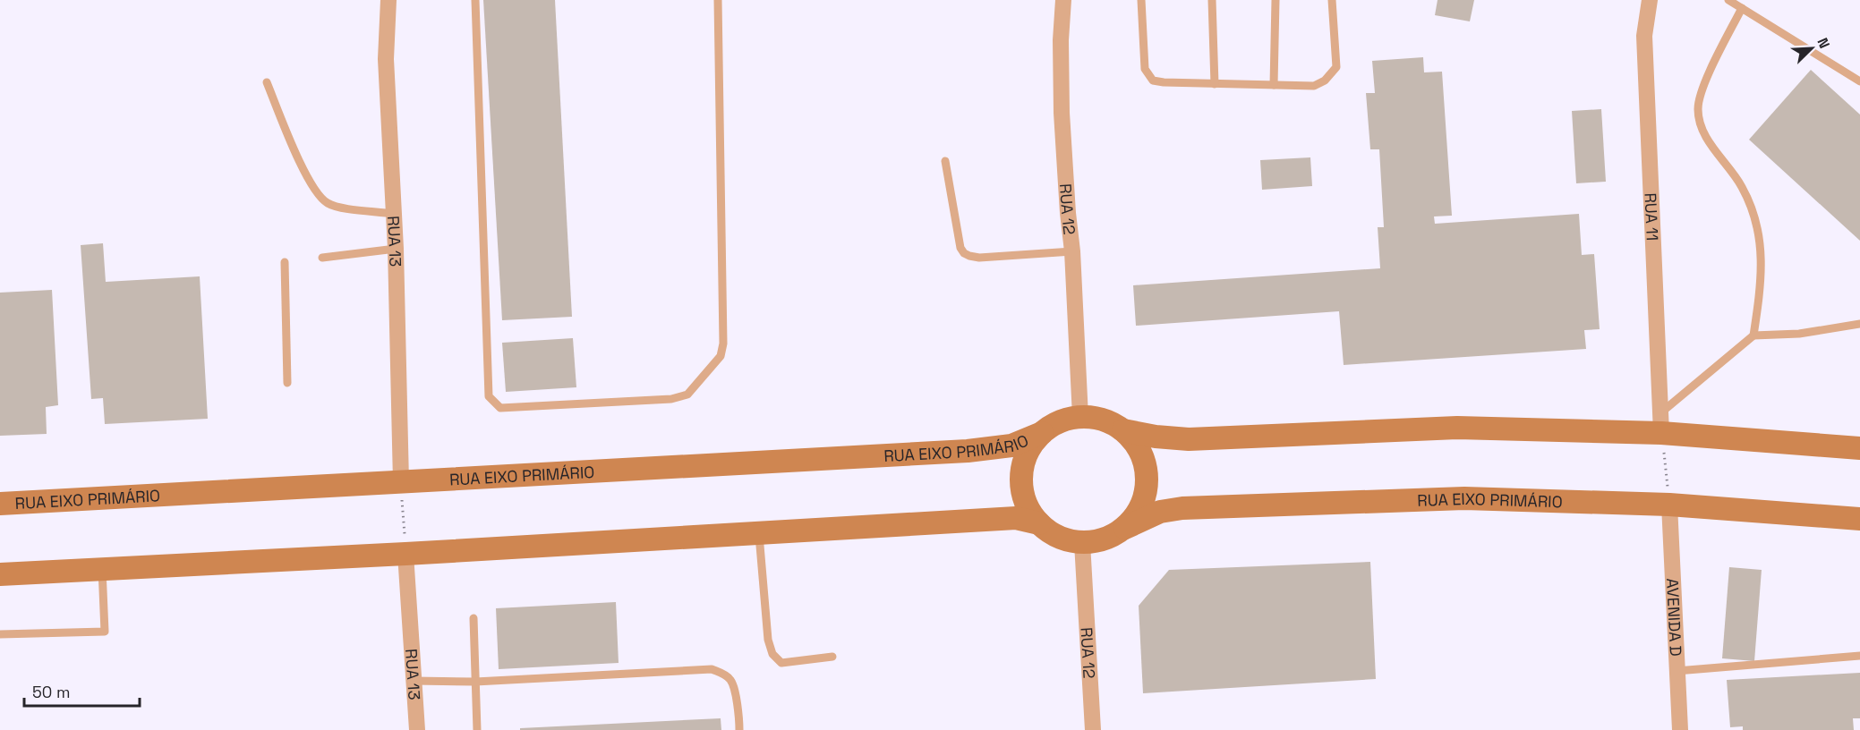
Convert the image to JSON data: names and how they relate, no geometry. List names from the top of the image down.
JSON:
{
  "streets": {
    "street": [
      "RUA 12",
      "RUA 11",
      "RUA 13",
      "RUA EIXO PRIMÁRIO",
      "AVENIDA D"
    ]
  },
  "crossings": [
    ["RUA 12", "RUA EIXO PRIMÁRIO"],
    ["RUA 13", "RUA EIXO PRIMÁRIO"],
    ["RUA EIXO PRIMÁRIO", "AVENIDA D"]
  ],
  "scale_bar": "50 m",
  "north": "top right"
}
